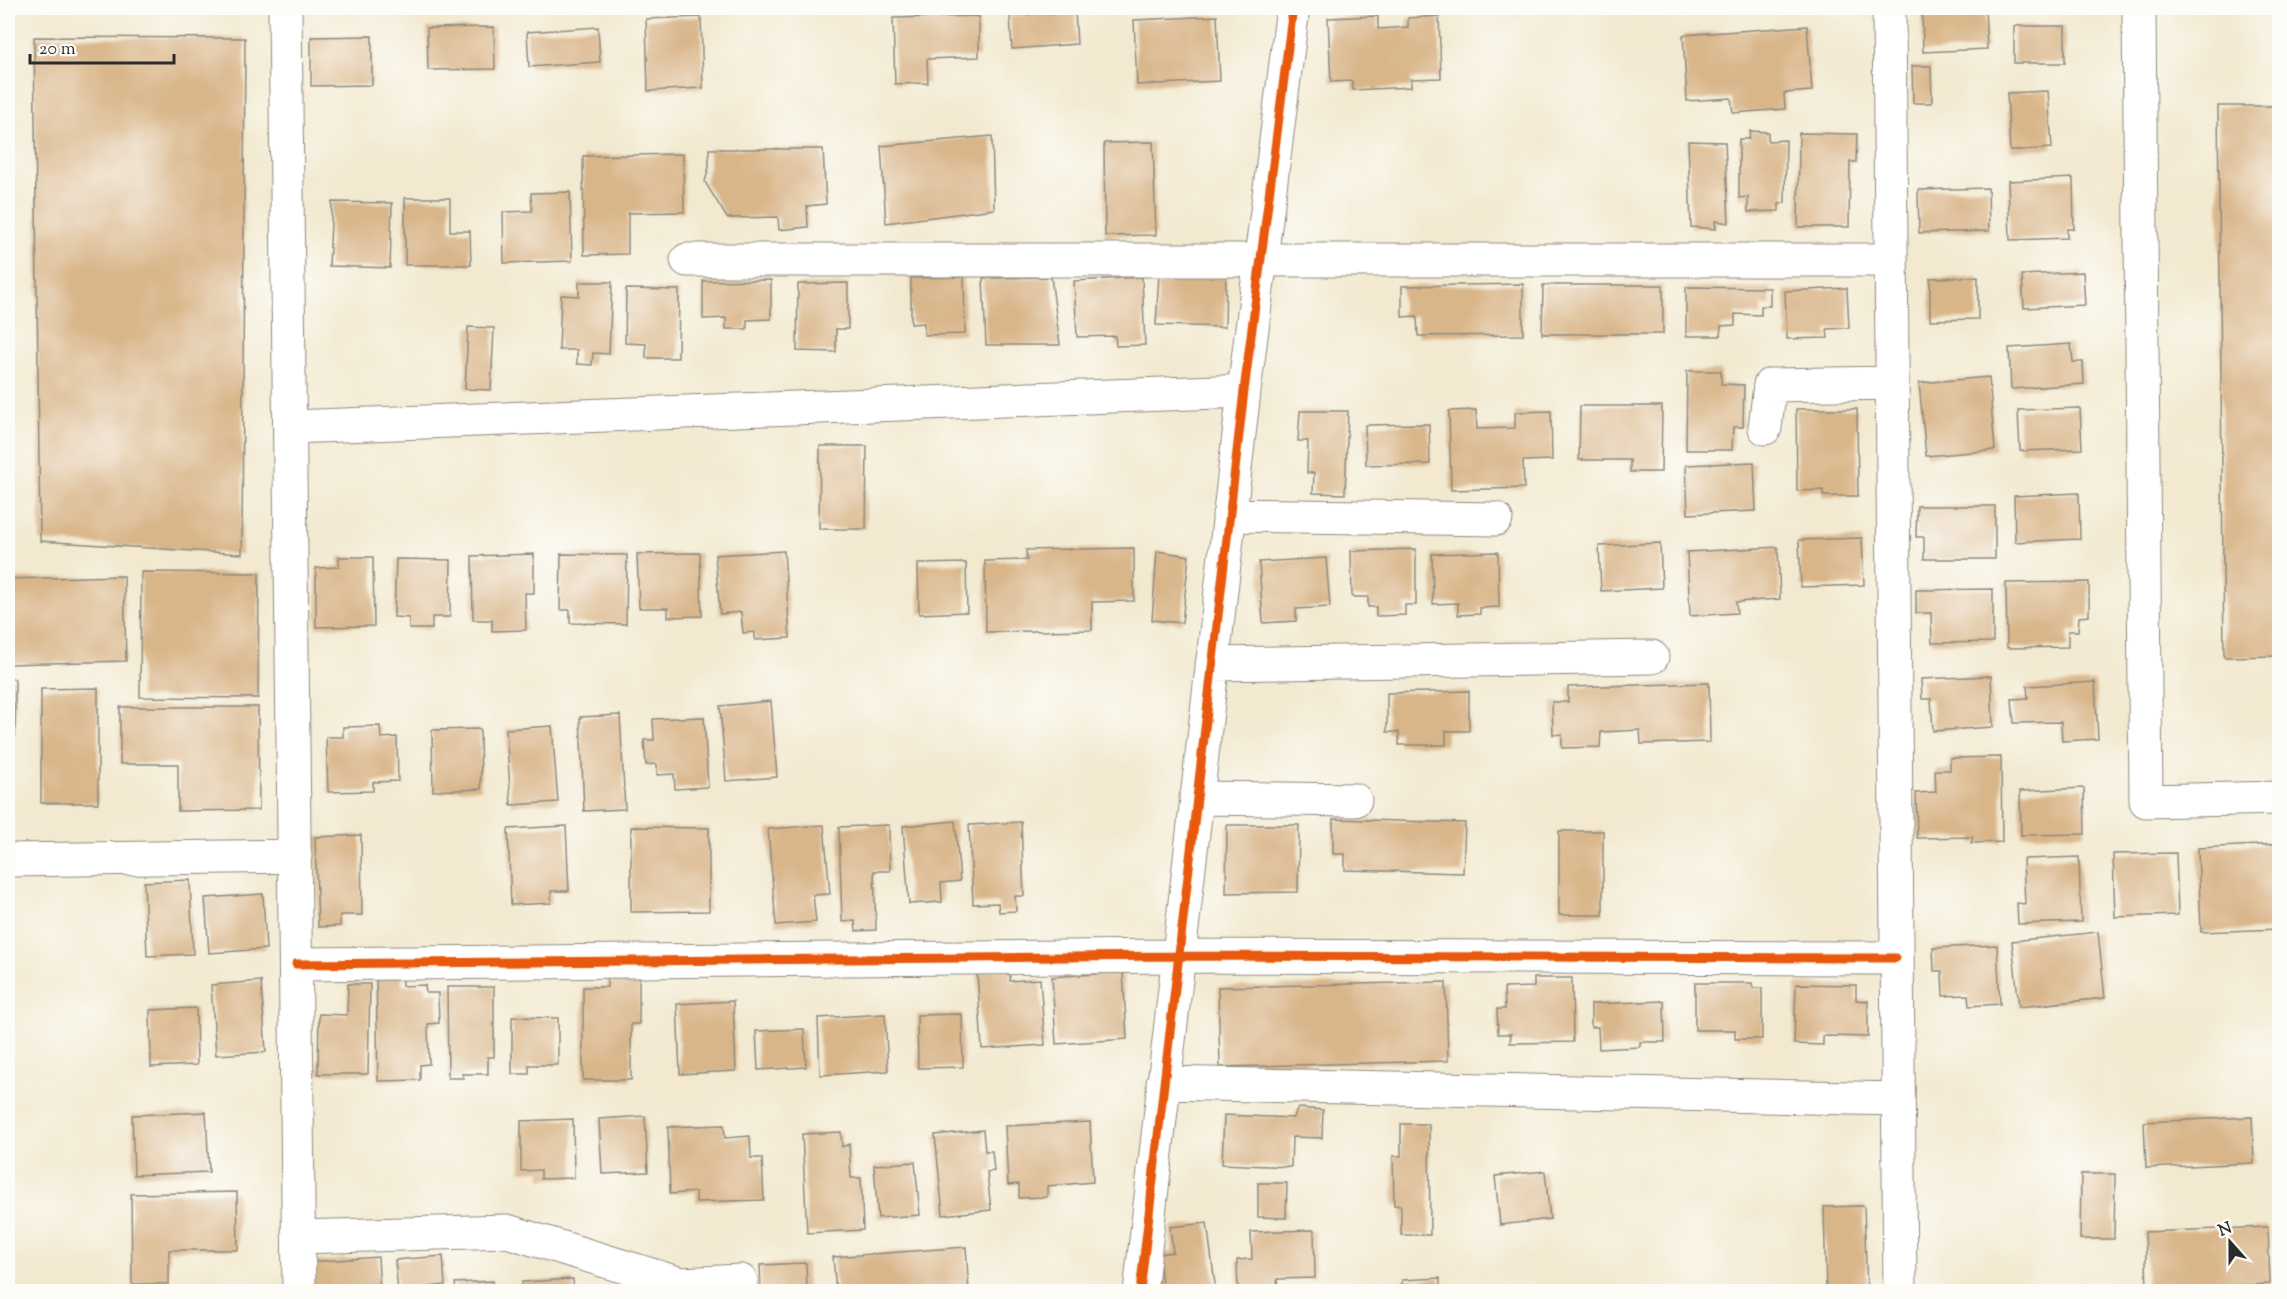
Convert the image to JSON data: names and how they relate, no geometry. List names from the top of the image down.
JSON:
{
  "scale_bar": "20 m",
  "north": "top"
}
